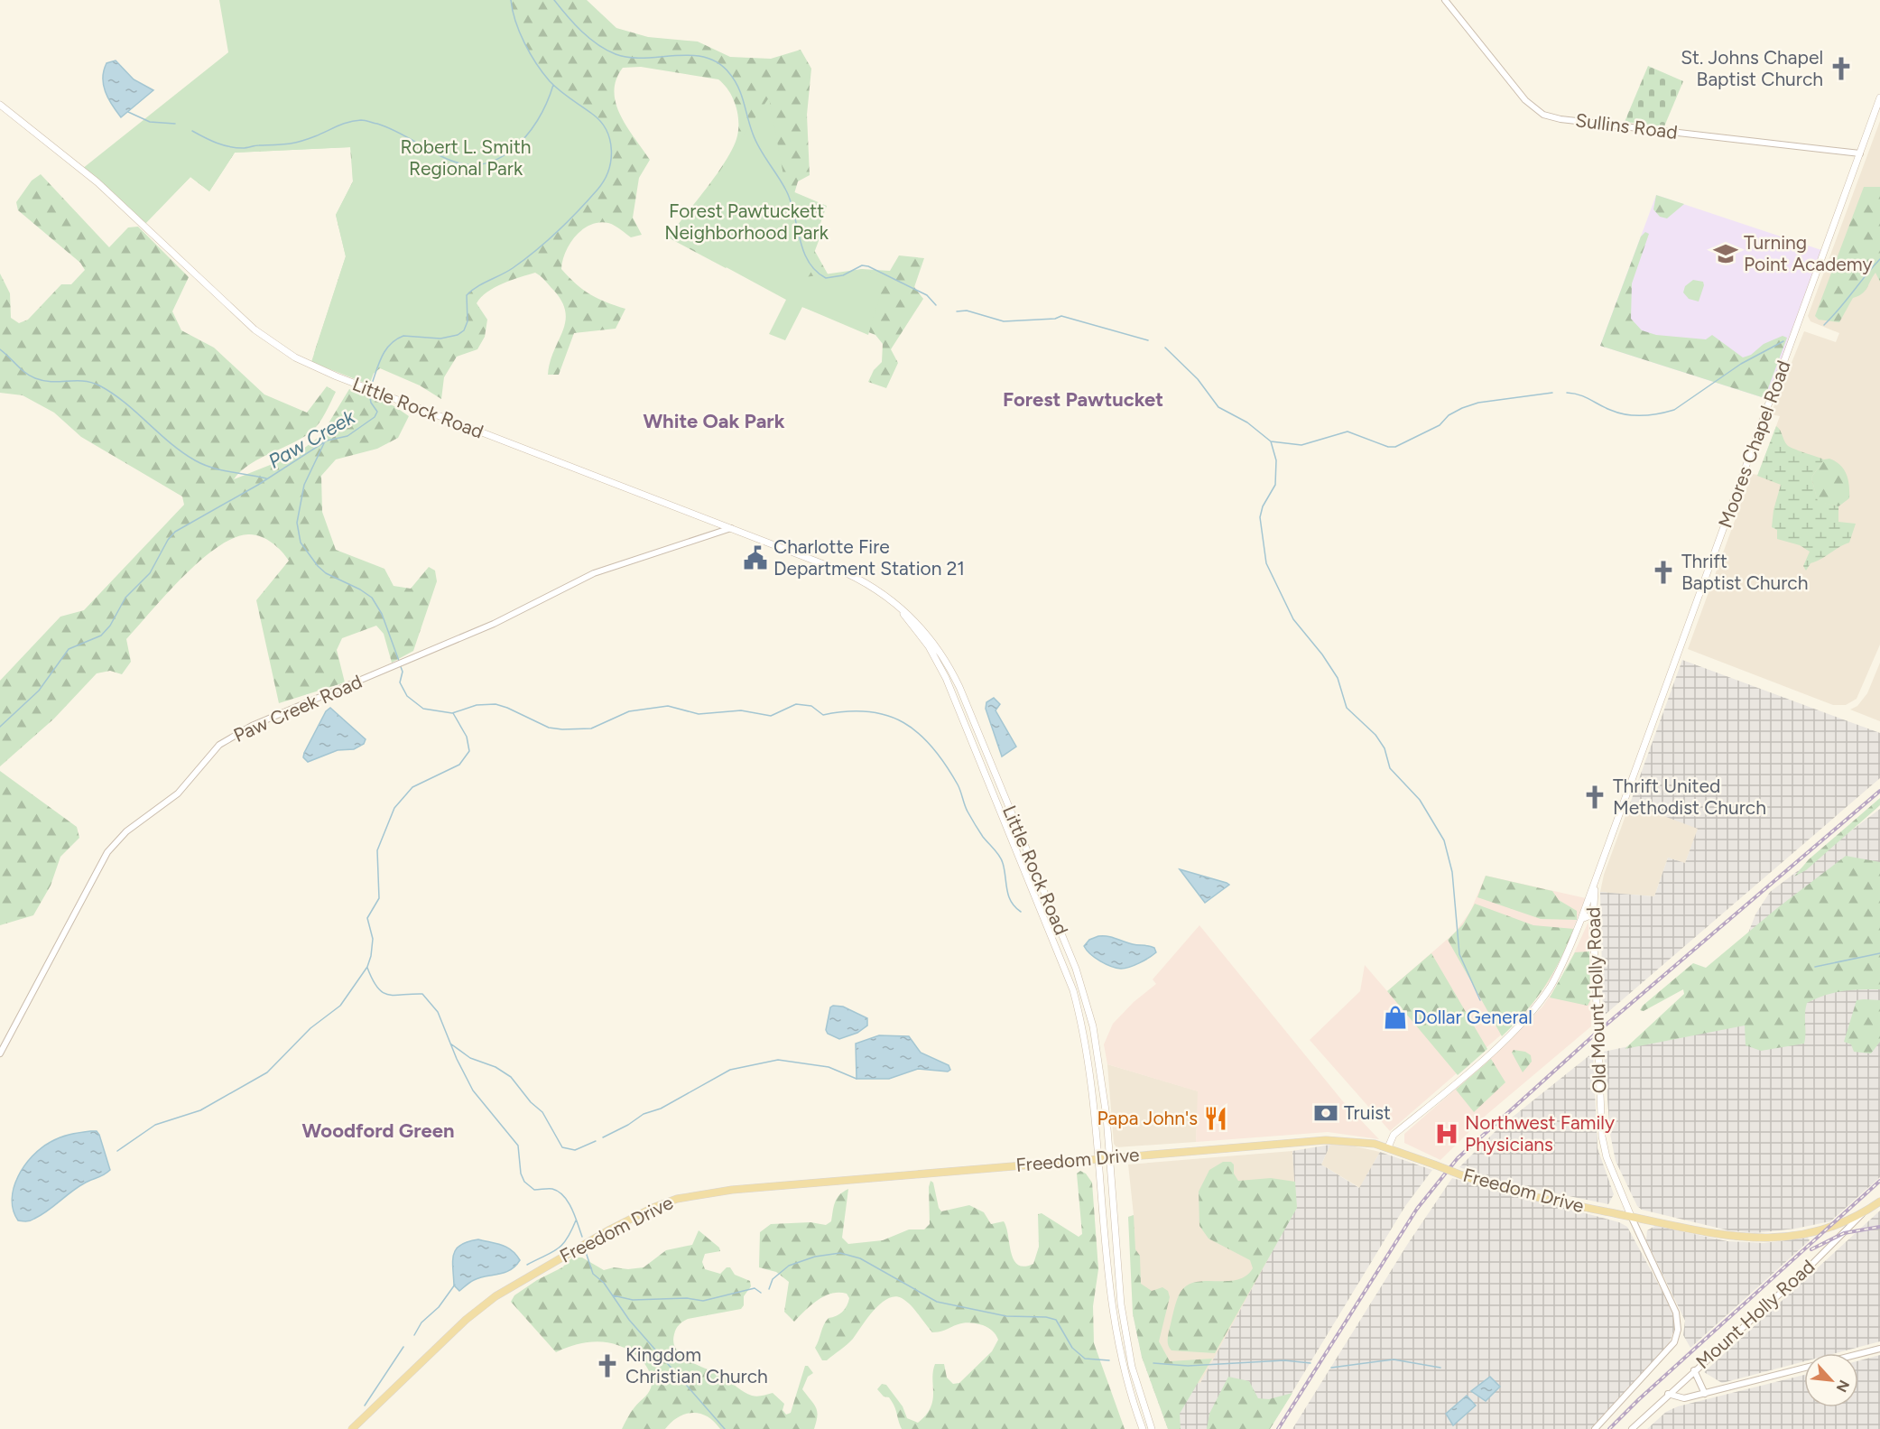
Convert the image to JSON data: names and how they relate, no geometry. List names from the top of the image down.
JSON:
{
  "streets": {
    "main road": [
      "Little Rock Road",
      "Moores Chapel Road",
      "Old Mount Holly Road",
      "Freedom Drive",
      "Mount Holly Road"
    ],
    "street": ["Sullins Road", "Paw Creek Road"]
  },
  "crossings": [
    ["Sullins Road", "Moores Chapel Road"],
    ["Little Rock Road", "Paw Creek Road"],
    ["Little Rock Road", "Freedom Drive"],
    ["Moores Chapel Road", "Old Mount Holly Road"],
    ["Old Mount Holly Road", "Freedom Drive"],
    ["Freedom Drive", "Mount Holly Road"]
  ],
  "districts": ["Forest Pawtucket", "White Oak Park", "Woodford Green"],
  "water": ["Paw Creek"],
  "parks": ["Robert L. Smith Regional Park", "Forest Pawtuckett Neighborhood Park"],
  "places": {
    "church": [
      "St. Johns Chapel Baptist Church",
      "Thrift Baptist Church",
      "Thrift United Methodist Church",
      "Kingdom Christian Church"
    ],
    "school or university": ["Turning Point Academy"],
    "public building": ["Charlotte Fire Department Station 21"],
    "shop": ["Dollar General"],
    "bank": ["Truist"],
    "restaurant": ["Papa John's"],
    "hospital": ["Northwest Family Physicians"]
  },
  "north": "bottom right"
}
